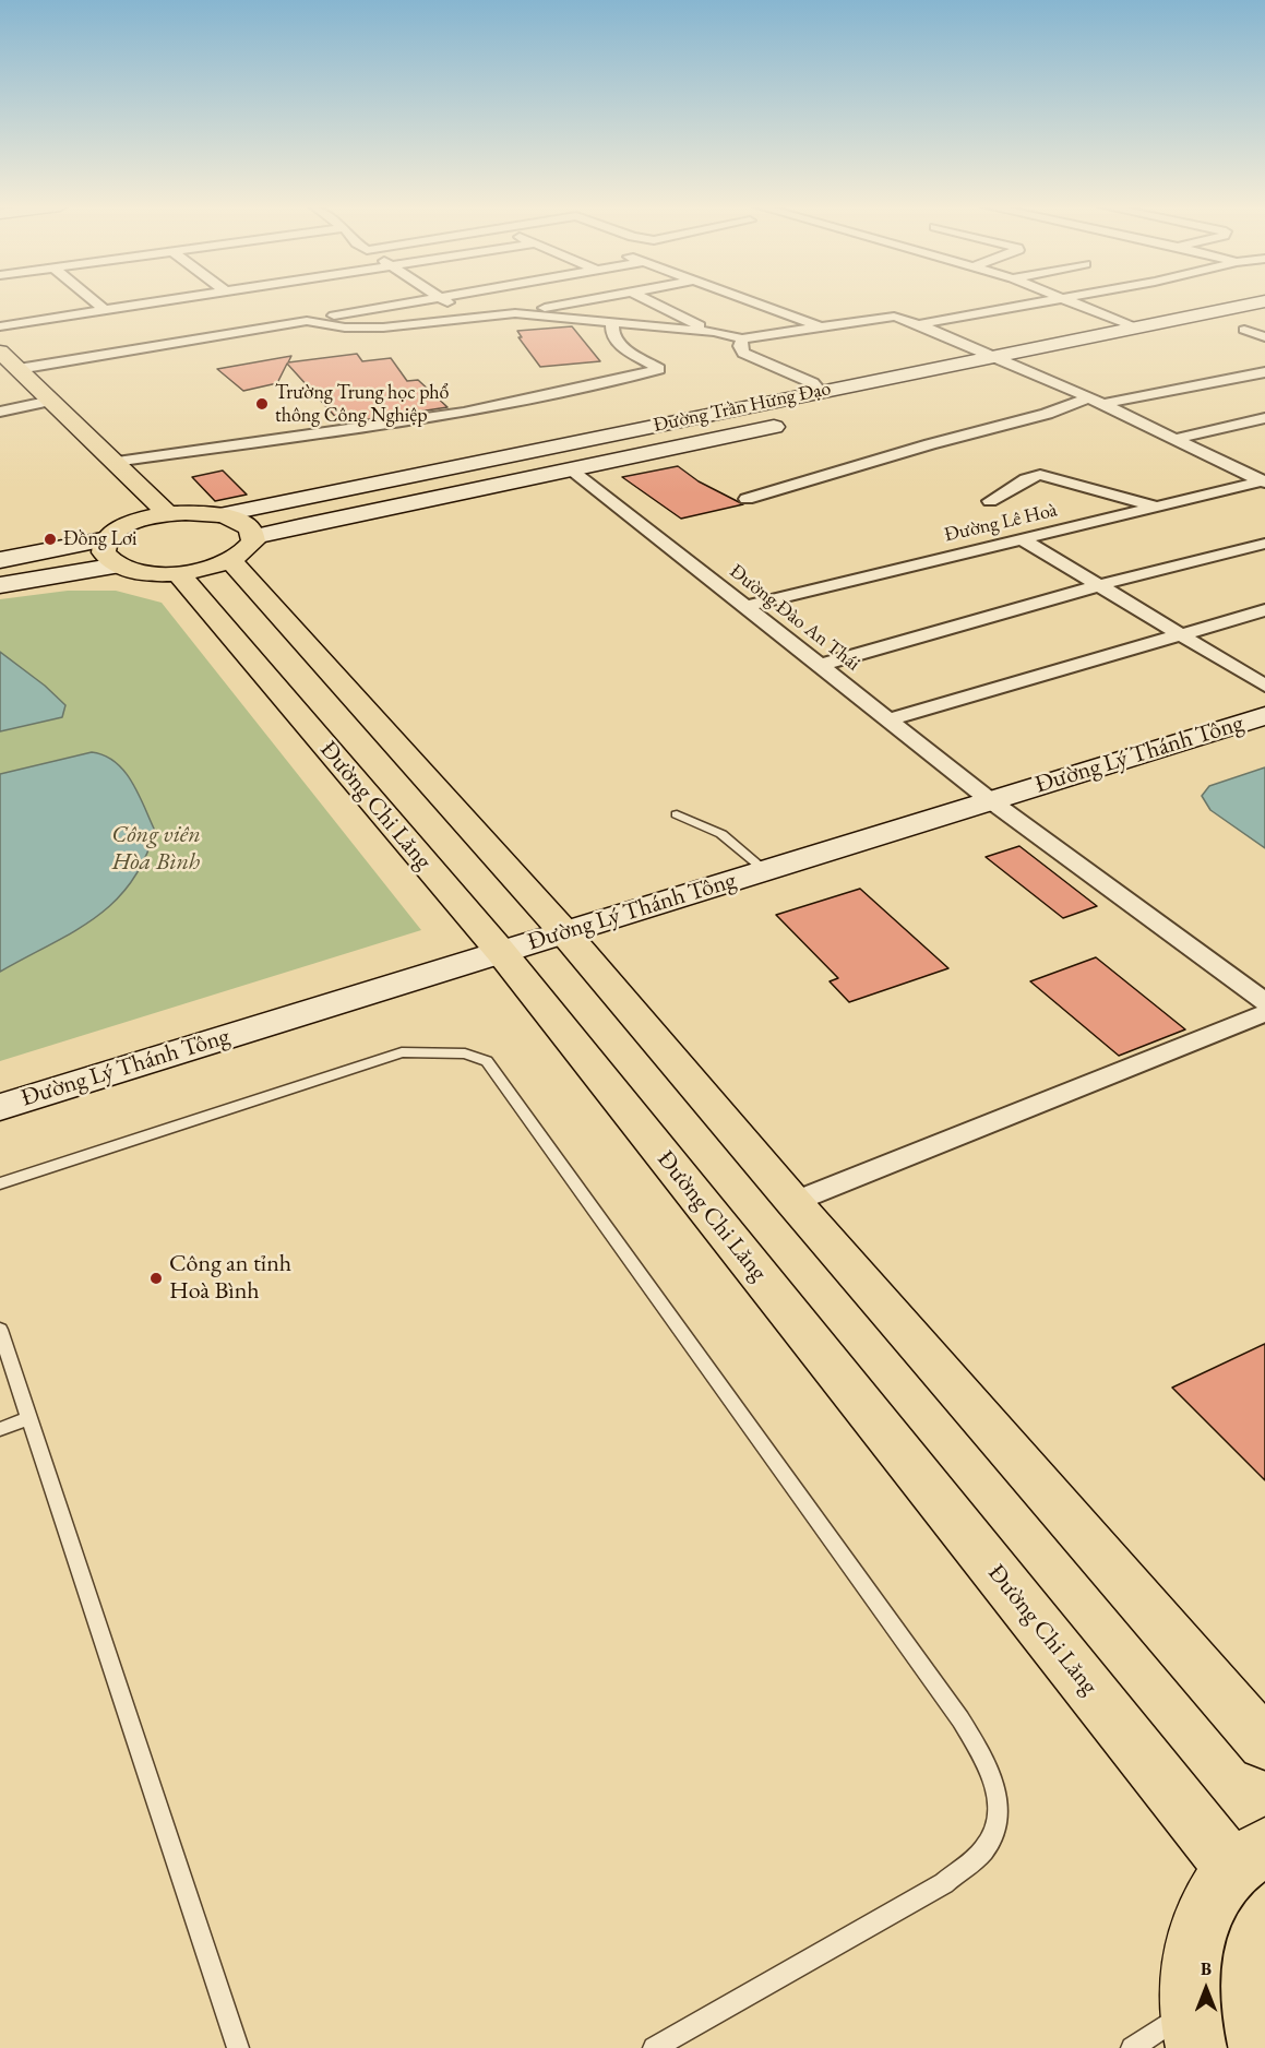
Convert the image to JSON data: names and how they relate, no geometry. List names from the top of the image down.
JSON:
{
  "streets": {
    "main road": ["Đường Trần Hưng Đạo", "Đường Lý Thánh Tông", "Đường Chi Lăng"],
    "street": ["Đường Lê Hoà", "Đường Đào An Thái"]
  },
  "crossings": [
    ["Đường Trần Hưng Đạo", "Đường Đào An Thái"],
    ["Đường Lê Hoà", "Đường Đào An Thái"],
    ["Đường Đào An Thái", "Đường Lý Thánh Tông"],
    ["Đường Lý Thánh Tông", "Đường Chi Lăng"]
  ],
  "parks": ["Công viên Hòa Bình"],
  "places": ["Trường Trung học phổ thông Công Nghiệp", "Đồng Lơi", "Công an tỉnh Hoà Bình"],
  "north": "top"
}
